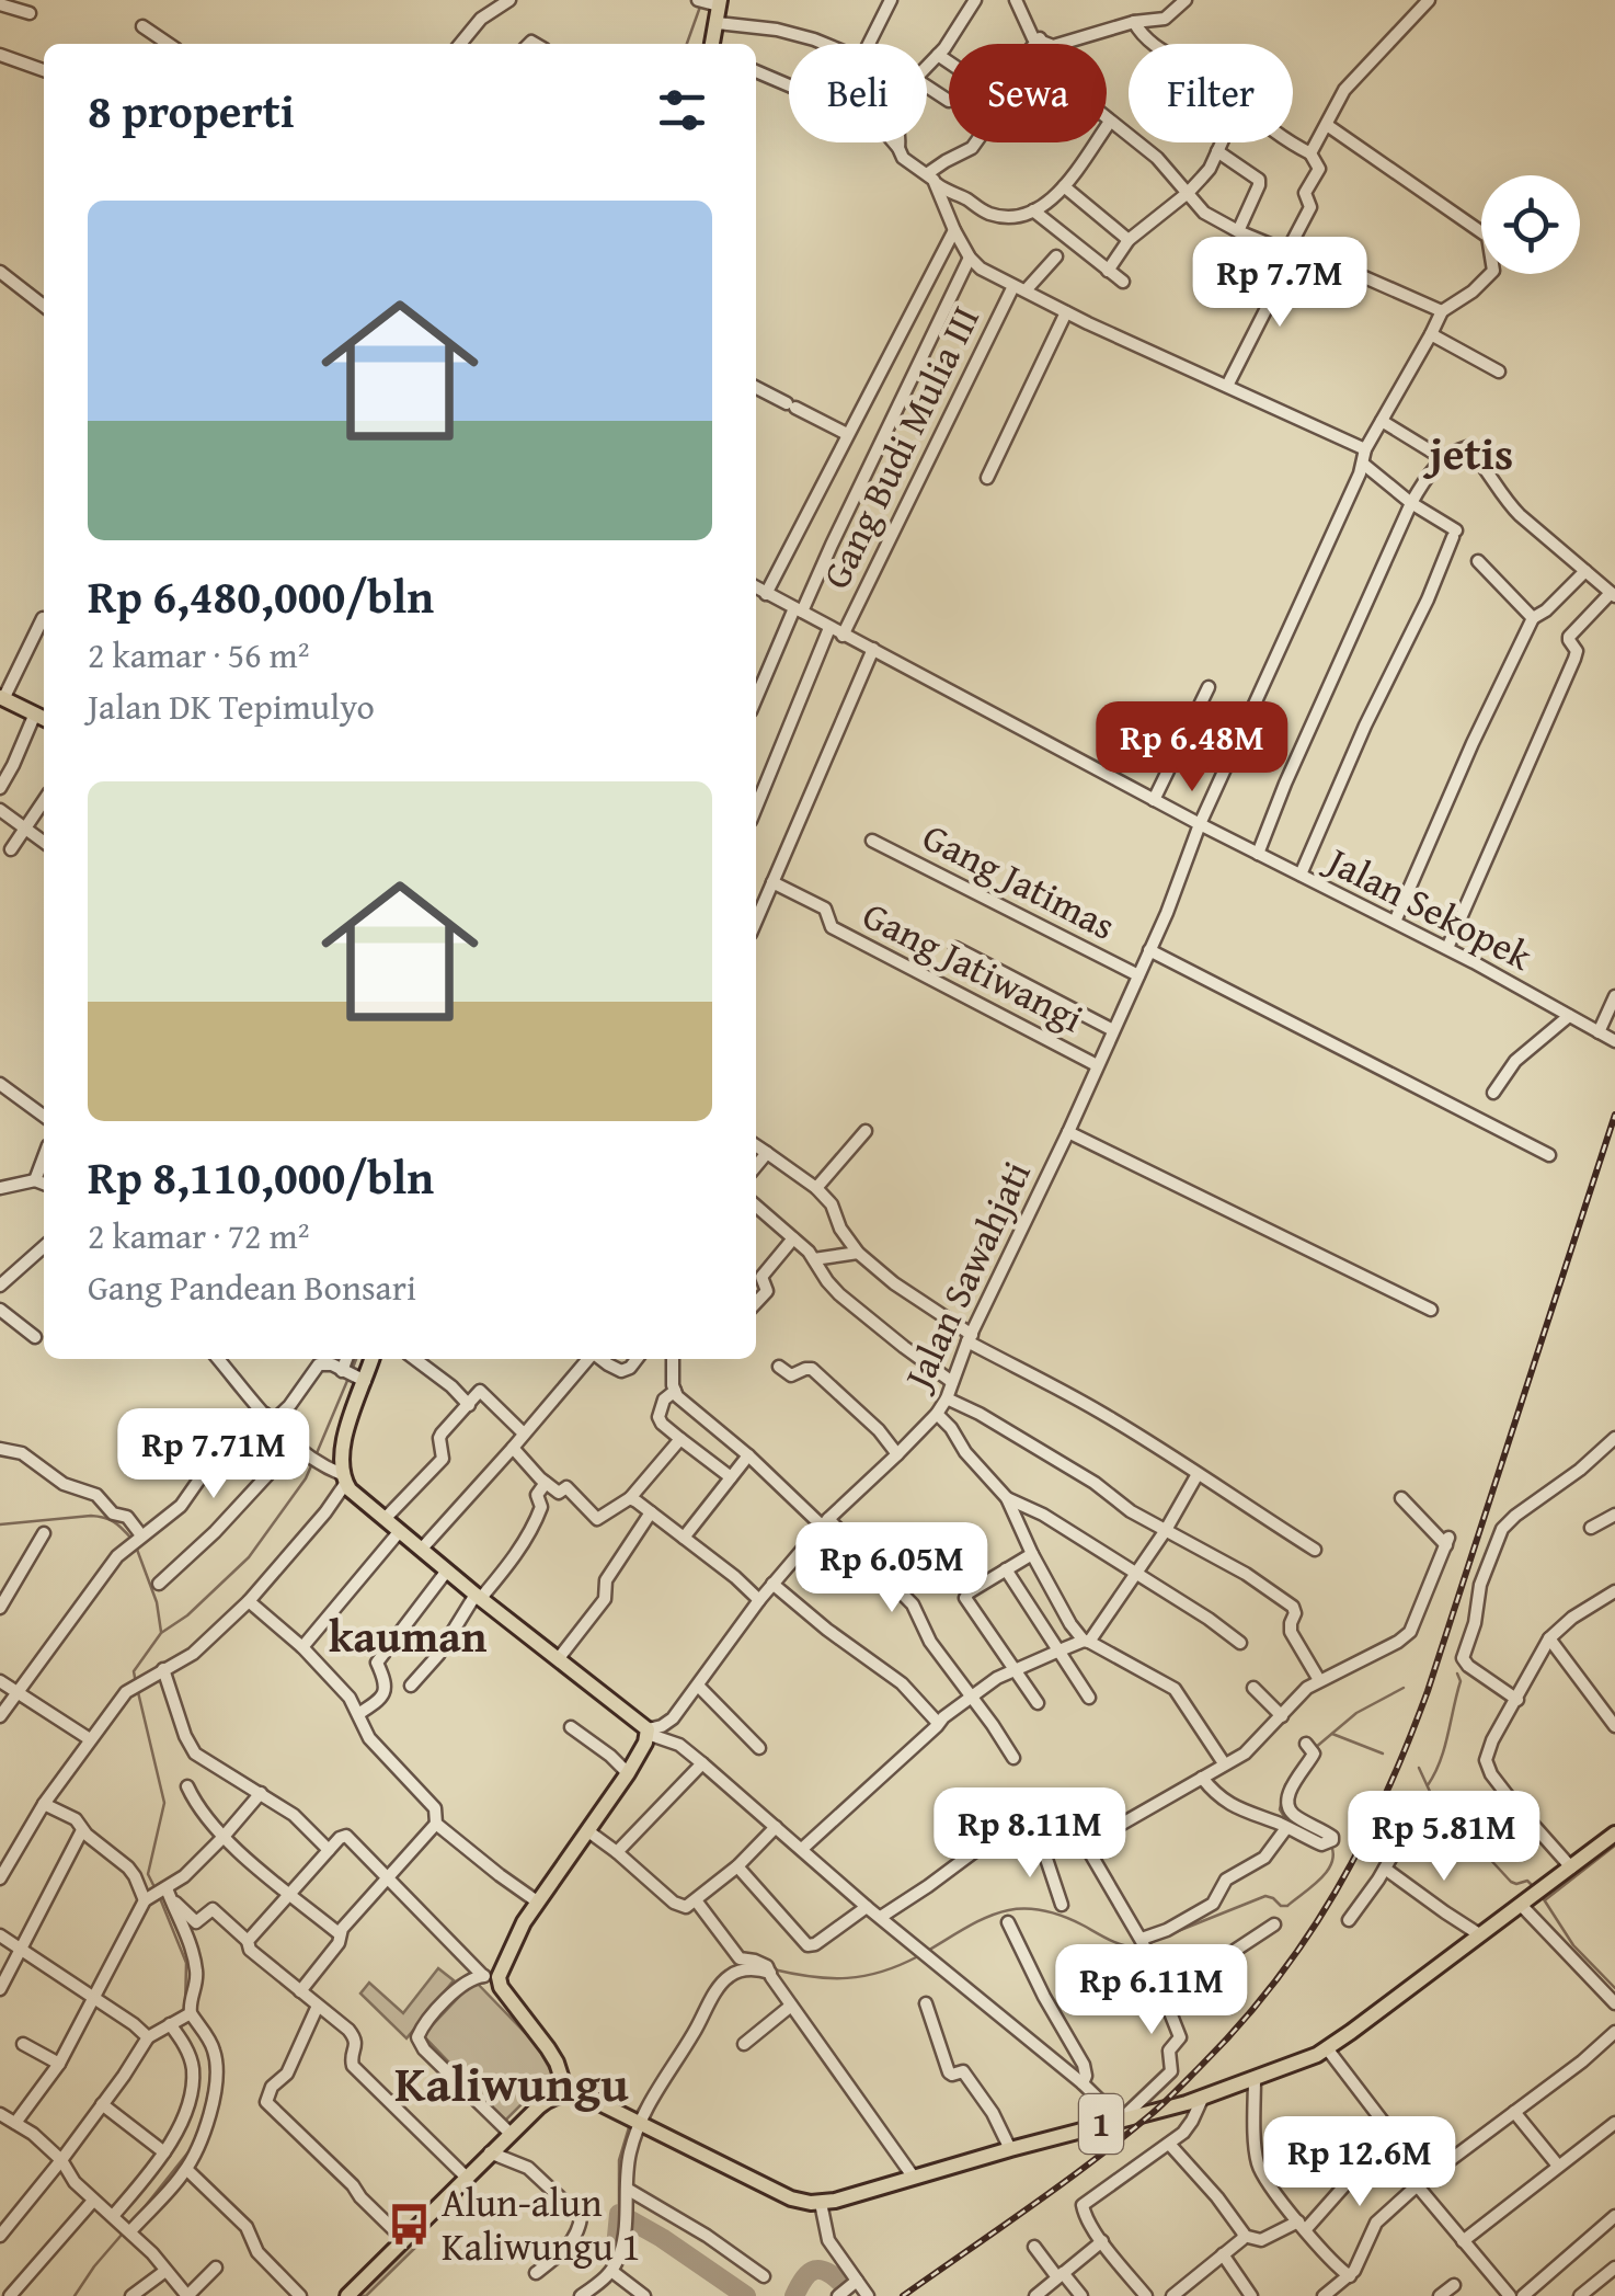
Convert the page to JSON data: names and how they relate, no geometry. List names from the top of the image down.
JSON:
{
  "streets": {
    "main road": ["1"],
    "street": [
      "Gang Budi Mulia III",
      "Gang Jatimas",
      "Jalan Sekopek",
      "Gang Jatiwangi",
      "Jalan Sawahjati"
    ]
  },
  "crossings": [
    ["Gang Budi Mulia III", "Jalan Sekopek"],
    ["Gang Jatimas", "Jalan Sawahjati"],
    ["Jalan Sekopek", "Jalan Sawahjati"],
    ["Gang Jatiwangi", "Jalan Sawahjati"]
  ],
  "districts": ["jetis", "kauman", "Kaliwungu"],
  "places": {
    "bus stop": ["Alun-alun Kaliwungu 1"]
  },
  "page": {
    "chip": ["Beli", "Sewa", "Filter"],
    "heading": "8 properti",
    "list": [
      {
        "name": "Rp 6,480,000/bln",
        "note": "2 kamar · 56 m² · Jalan DK Tepimulyo"
      },
      {
        "name": "Rp 8,110,000/bln",
        "note": "2 kamar · 72 m² · Gang Pandean Bonsari"
      }
    ],
    "price": [
      "Rp 7.7M",
      "Rp 6.48M",
      "Rp 7.71M",
      "Rp 6.05M",
      "Rp 8.11M",
      "Rp 5.81M",
      "Rp 6.11M",
      "Rp 12.6M"
    ]
  }
}
